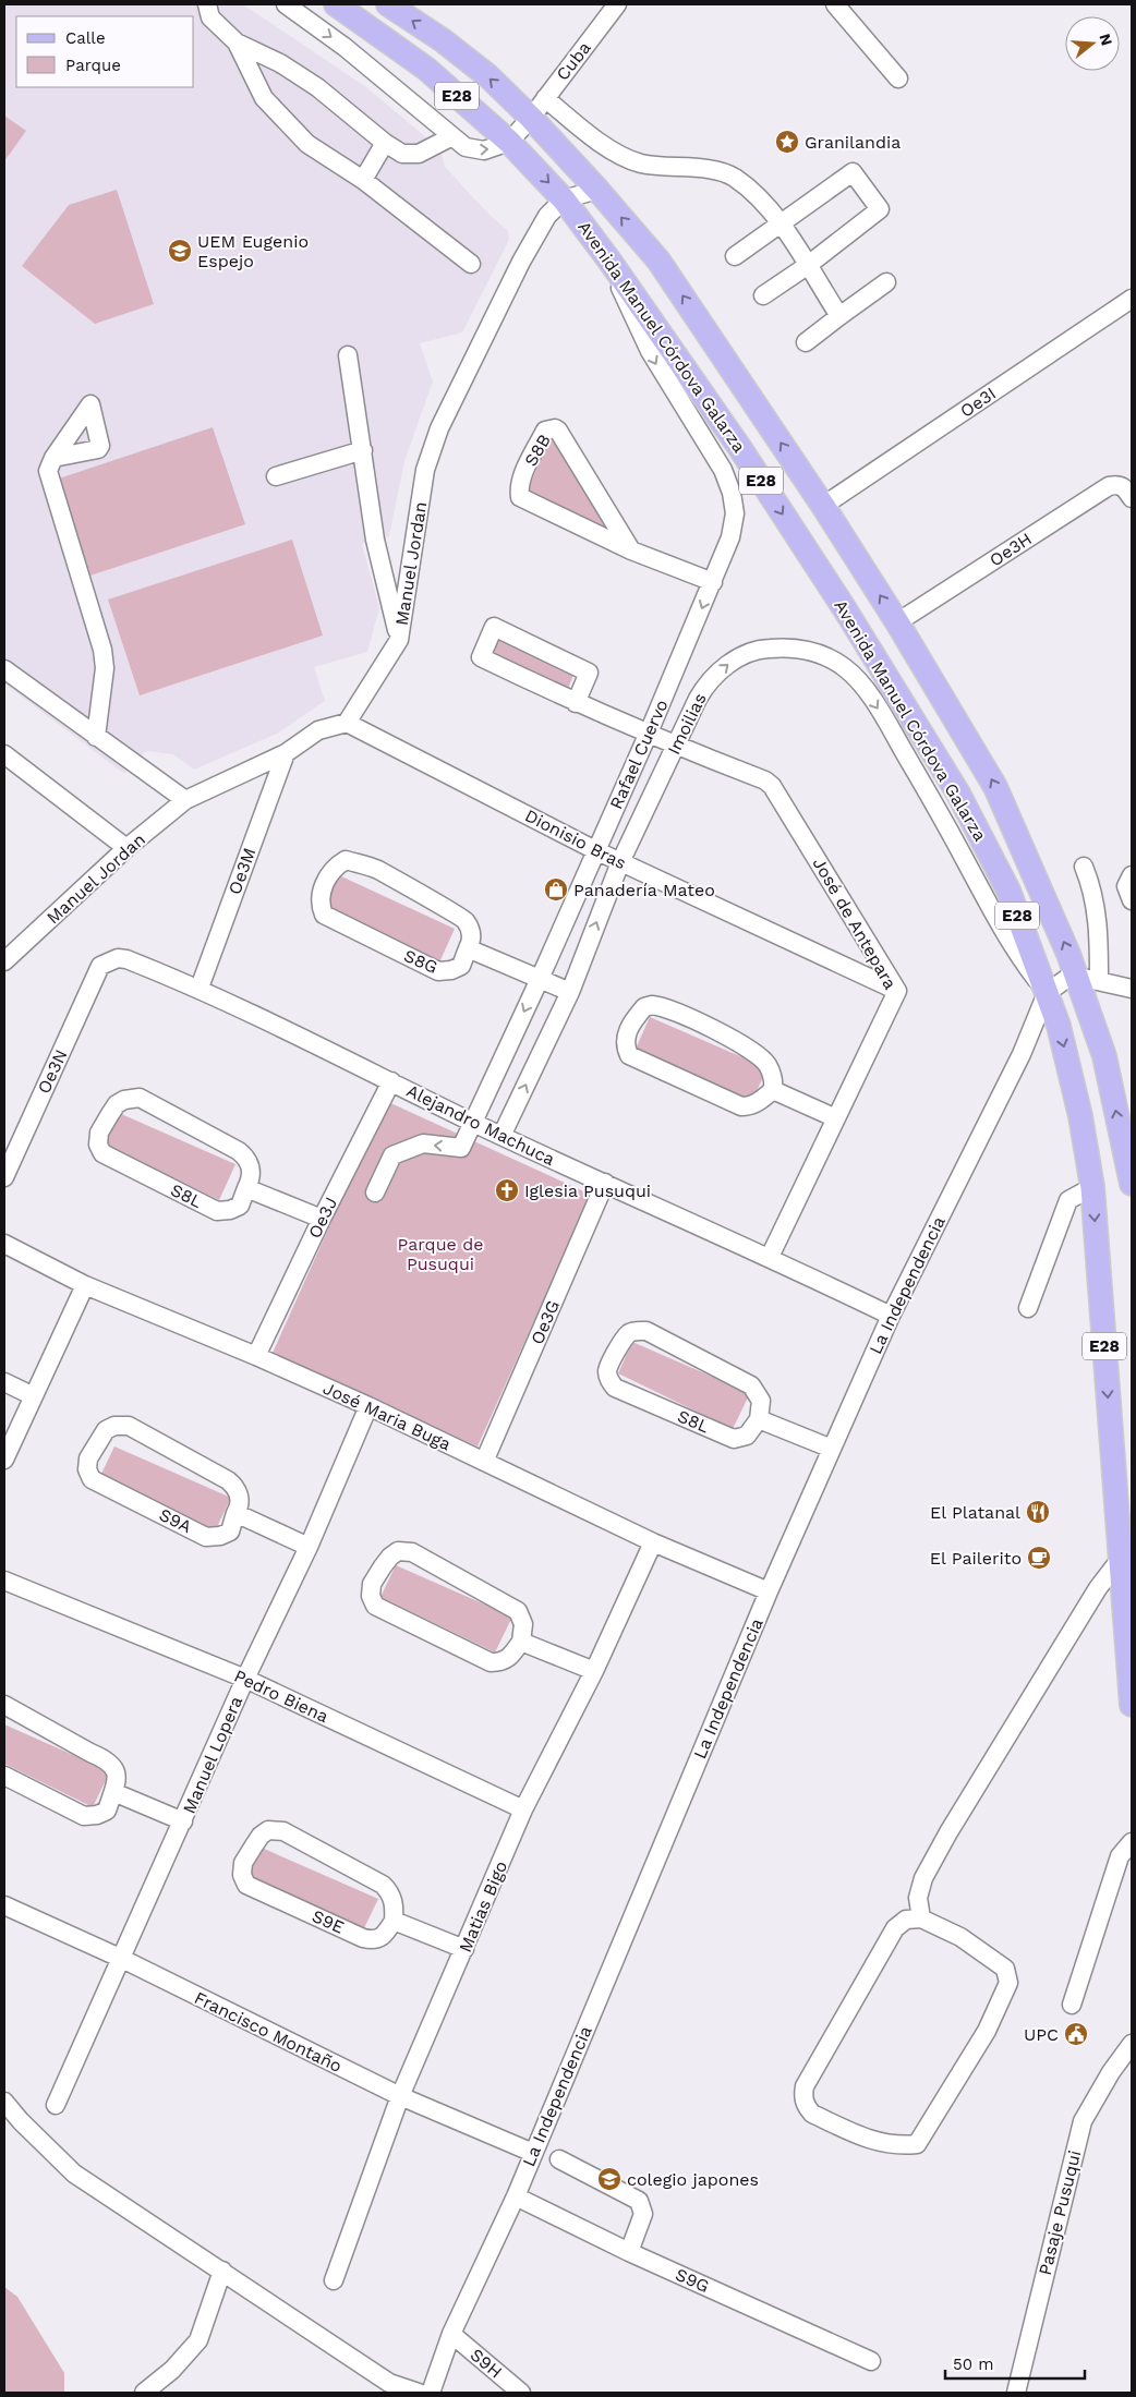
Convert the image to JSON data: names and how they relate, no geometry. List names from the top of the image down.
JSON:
{
  "streets": {
    "main road": ["E28", "Avenida Manuel Córdova Galarza"],
    "street": [
      "Cuba",
      "Oe3I",
      "S8B",
      "Oe3H",
      "Manuel Jordan",
      "Imoilias",
      "Rafael Cuervo",
      "Dionisio Bras",
      "Oe3M",
      "José de Antepara",
      "S8G",
      "Oe3N",
      "Alejandro Machuca",
      "S8L",
      "Oe3J",
      "La Independencia",
      "Oe3G",
      "José Maria Buga",
      "S9A",
      "Pedro Biena",
      "Manuel Lopera",
      "Matias Bigo",
      "S9E",
      "Francisco Montaño",
      "Pasaje Pusuqui",
      "S9G",
      "S9H"
    ]
  },
  "crossings": [
    ["Cuba", "Avenida Manuel Córdova Galarza"],
    ["Avenida Manuel Córdova Galarza", "Oe3I"],
    ["Avenida Manuel Córdova Galarza", "Oe3H"],
    ["Avenida Manuel Córdova Galarza", "Manuel Jordan"],
    ["Avenida Manuel Córdova Galarza", "Imoilias"],
    ["Avenida Manuel Córdova Galarza", "Rafael Cuervo"],
    ["Avenida Manuel Córdova Galarza", "La Independencia"],
    ["S8B", "Rafael Cuervo"],
    ["Manuel Jordan", "Dionisio Bras"],
    ["Manuel Jordan", "Oe3M"],
    ["Imoilias", "Dionisio Bras"],
    ["Imoilias", "José de Antepara"],
    ["Imoilias", "Alejandro Machuca"],
    ["Imoilias", "La Independencia"],
    ["Rafael Cuervo", "Dionisio Bras"],
    ["Rafael Cuervo", "José de Antepara"],
    ["Rafael Cuervo", "Alejandro Machuca"],
    ["Dionisio Bras", "José de Antepara"],
    ["Oe3M", "Alejandro Machuca"],
    ["José de Antepara", "Alejandro Machuca"],
    ["Oe3N", "Alejandro Machuca"],
    ["Alejandro Machuca", "Oe3J"],
    ["Alejandro Machuca", "La Independencia"],
    ["Alejandro Machuca", "Oe3G"],
    ["Oe3J", "José Maria Buga"],
    ["La Independencia", "José Maria Buga"],
    ["La Independencia", "Francisco Montaño"],
    ["La Independencia", "S9G"],
    ["La Independencia", "S9H"],
    ["Oe3G", "José Maria Buga"],
    ["José Maria Buga", "Manuel Lopera"],
    ["José Maria Buga", "Matias Bigo"],
    ["Pedro Biena", "Manuel Lopera"],
    ["Pedro Biena", "Matias Bigo"],
    ["Manuel Lopera", "Francisco Montaño"],
    ["Matias Bigo", "Francisco Montaño"]
  ],
  "one_way": ["Rafael Cuervo"],
  "parks": ["Parque de Pusuqui"],
  "places": {
    "place": ["Granilandia"],
    "school or university": ["UEM Eugenio Espejo", "colegio japones"],
    "shop": ["Panadería Mateo"],
    "church": ["Iglesia Pusuqui"],
    "restaurant": ["El Platanal"],
    "cafe": ["El Pailerito"],
    "public building": ["UPC"]
  },
  "legend": ["Calle", "Parque"],
  "scale_bar": "50 m",
  "north": "right"
}
